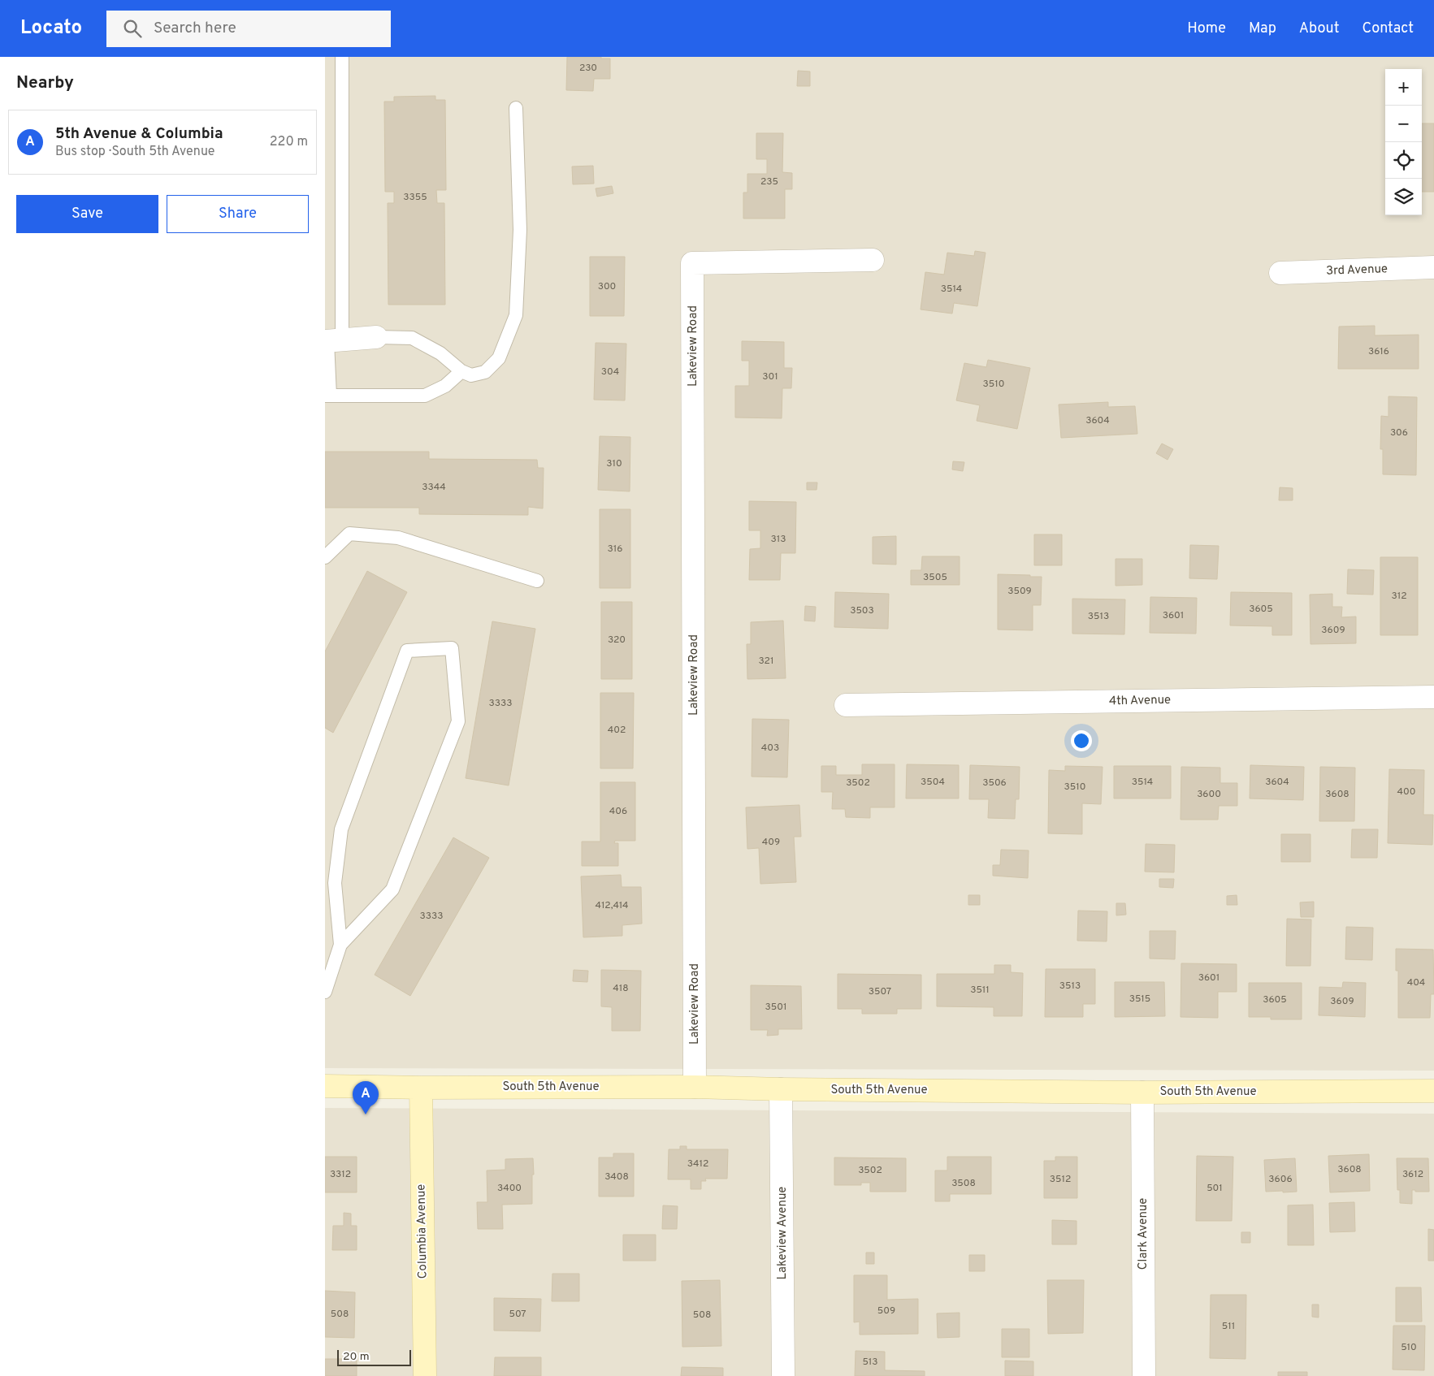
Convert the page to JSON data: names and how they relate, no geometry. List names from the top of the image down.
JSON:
{
  "streets": {
    "street": [
      "3rd Avenue",
      "Lakeview Road",
      "4th Avenue",
      "South 5th Avenue",
      "Columbia Avenue",
      "Lakeview Avenue",
      "Clark Avenue"
    ]
  },
  "crossings": [
    ["Lakeview Road", "South 5th Avenue"],
    ["South 5th Avenue", "Columbia Avenue"],
    ["South 5th Avenue", "Lakeview Avenue"],
    ["South 5th Avenue", "Clark Avenue"]
  ],
  "house_numbers": [
    "230",
    "235",
    "3355",
    "300",
    "3514",
    "3616",
    "304",
    "301",
    "3510",
    "3604",
    "306",
    "310",
    "3344",
    "313",
    "316",
    "3505",
    "3509",
    "312",
    "3605",
    "3503",
    "3601",
    "3513",
    "3609",
    "320",
    "321",
    "3333",
    "402",
    "403",
    "3504",
    "3514",
    "3604",
    "3502",
    "3506",
    "3510",
    "400",
    "3600",
    "3608",
    "406",
    "409",
    "412,414",
    "3333",
    "3601",
    "404",
    "3513",
    "418",
    "3511",
    "3507",
    "3515",
    "3605",
    "3609",
    "3501",
    "3412",
    "3608",
    "3502",
    "3312",
    "3612",
    "3408",
    "3512",
    "3606",
    "3508",
    "3400",
    "501",
    "509",
    "508",
    "507",
    "508",
    "511",
    "510",
    "513"
  ],
  "scale_bar": "20 m",
  "page": {
    "header": "Locato",
    "search": "Search here",
    "nav": [
      "Home",
      "Map",
      "About",
      "Contact"
    ],
    "heading": "Nearby",
    "map_buttons": ["+", "−"],
    "list": [
      {
        "mark": "A",
        "name": "5th Avenue & Columbia",
        "note": "Bus stop · South 5th Avenue",
        "value": "220 m"
      }
    ],
    "buttons": ["Save", "Share"],
    "pins": "A",
    "scale": "20 m"
  }
}
